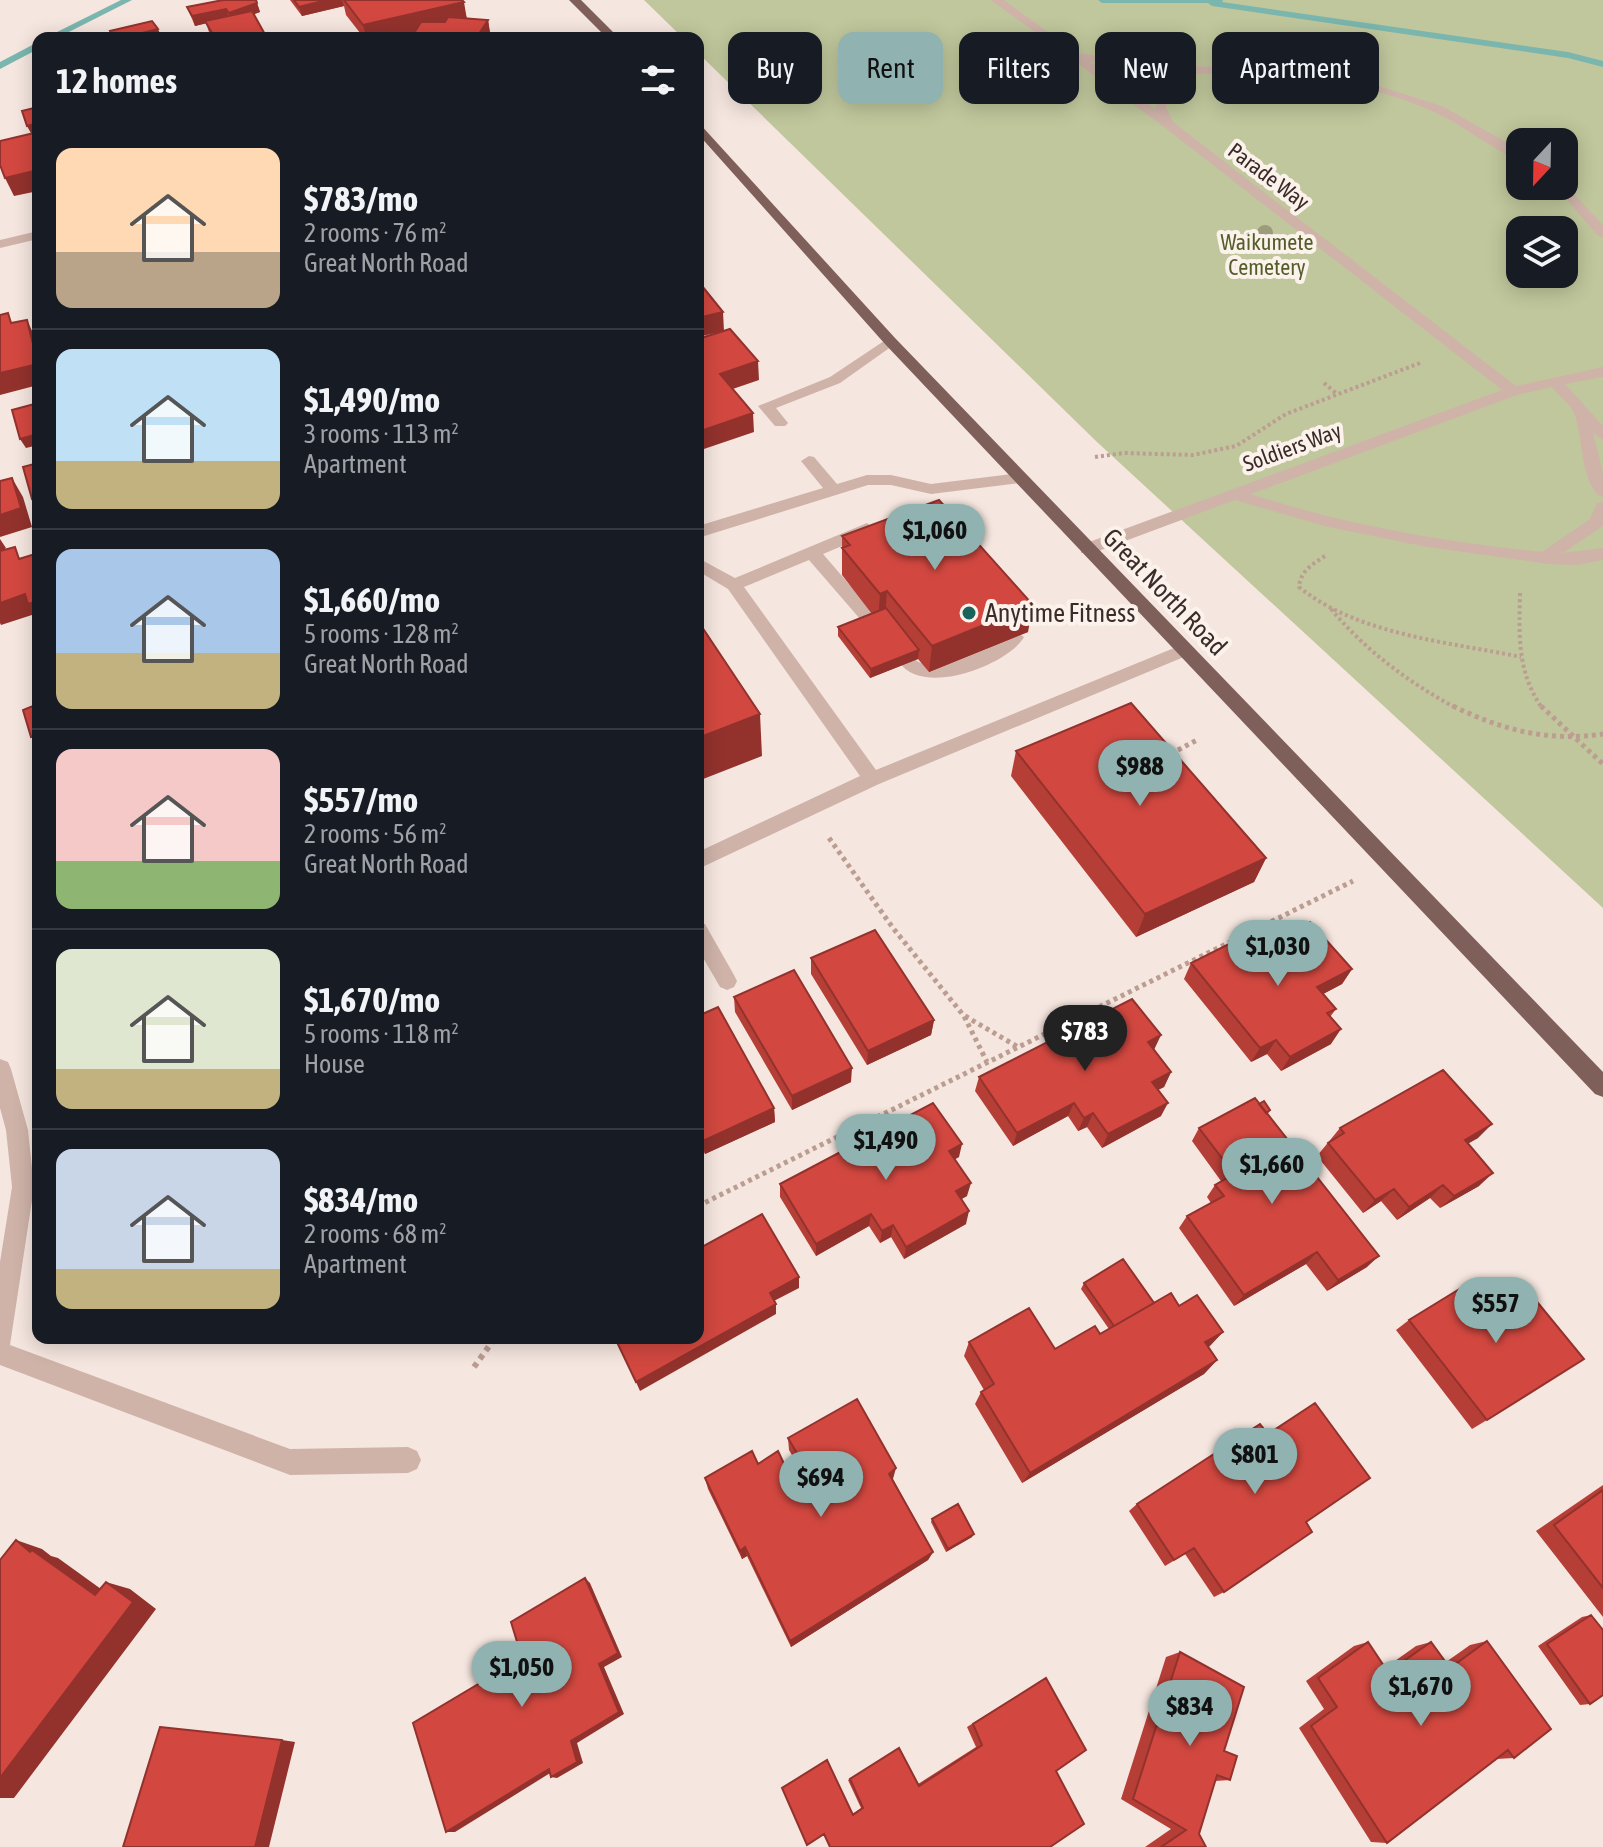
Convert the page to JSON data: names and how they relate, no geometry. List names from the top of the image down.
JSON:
{
  "streets": {
    "main road": ["Great North Road"],
    "street": ["Parade Way", "Soldiers Way"]
  },
  "crossings": [
    ["Parade Way", "Soldiers Way"],
    ["Soldiers Way", "Great North Road"]
  ],
  "parks": ["Waikumete Cemetery"],
  "places": ["Anytime Fitness"],
  "north": "bottom",
  "page": {
    "chip": [
      "Buy",
      "Rent",
      "Filters",
      "New",
      "Apartment"
    ],
    "heading": "12 homes",
    "list": [
      {
        "name": "$783/mo",
        "note": "2 rooms · 76 m² · Great North Road"
      },
      {
        "name": "$1,490/mo",
        "note": "3 rooms · 113 m² · Apartment"
      },
      {
        "name": "$1,660/mo",
        "note": "5 rooms · 128 m² · Great North Road"
      },
      {
        "name": "$557/mo",
        "note": "2 rooms · 56 m² · Great North Road"
      },
      {
        "name": "$1,670/mo",
        "note": "5 rooms · 118 m² · House"
      },
      {
        "name": "$834/mo",
        "note": "2 rooms · 68 m² · Apartment"
      }
    ],
    "price": [
      "$1,060",
      "$988",
      "$1,030",
      "$783",
      "$1,490",
      "$1,660",
      "$557",
      "$801",
      "$694",
      "$1,050",
      "$1,670",
      "$834"
    ]
  }
}
